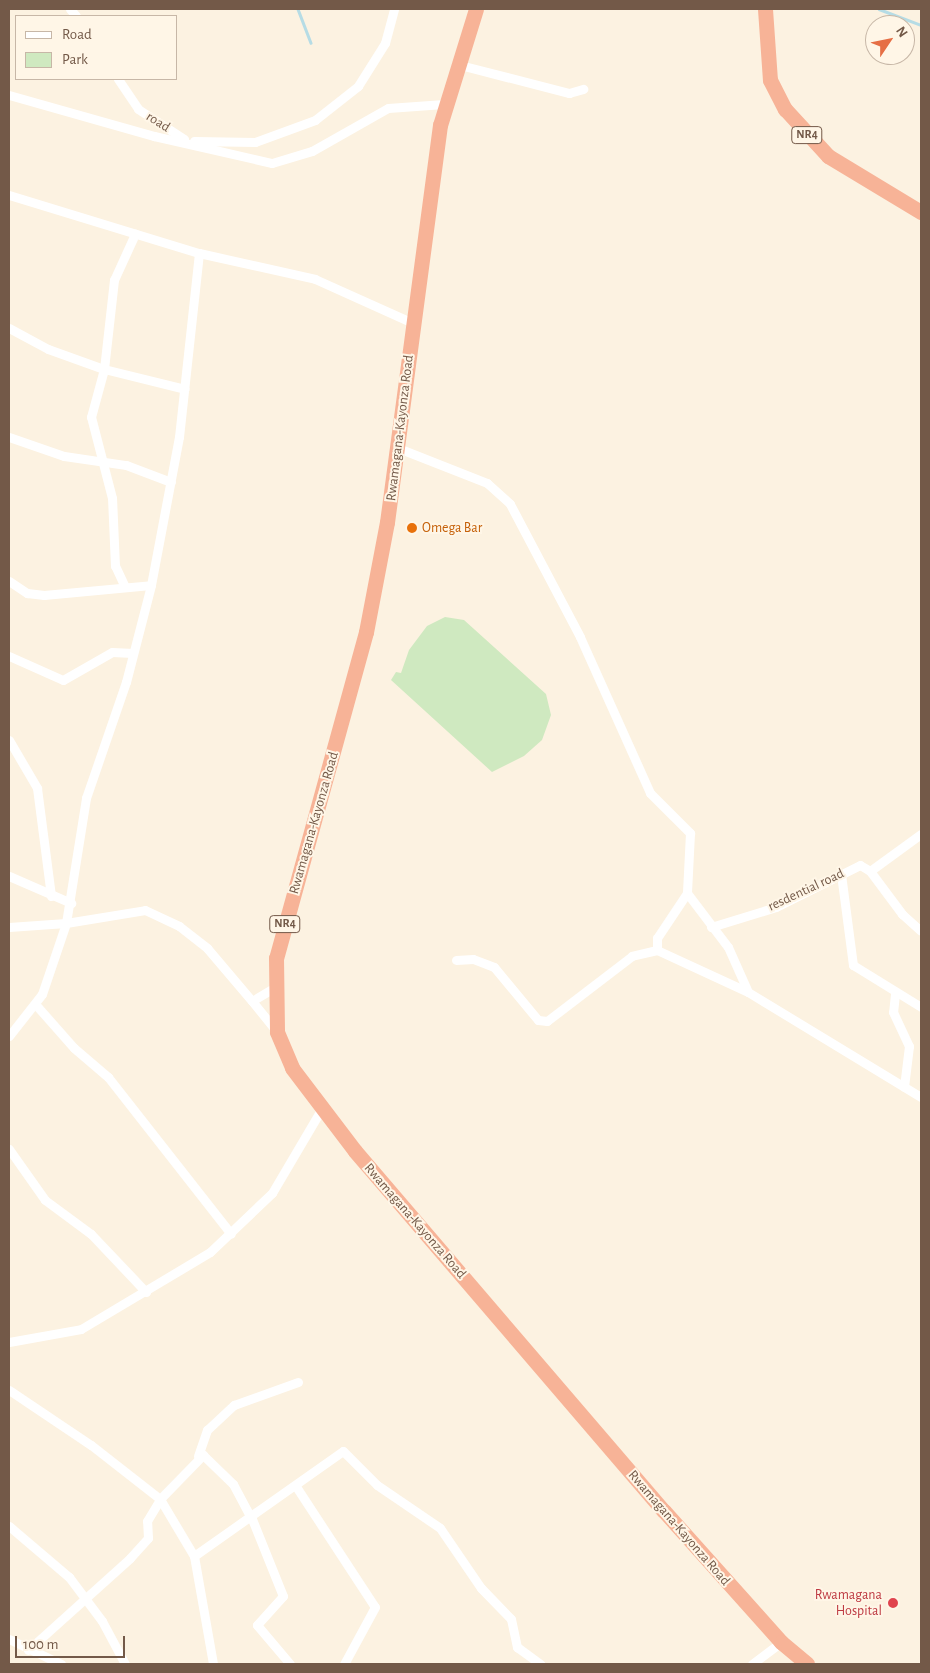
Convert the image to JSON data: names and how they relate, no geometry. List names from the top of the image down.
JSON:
{
  "streets": {
    "highway": ["NR4", "Rwamagana-Kayonza Road"],
    "street": ["road", "resdential road"]
  },
  "places": ["Omega Bar", "Rwamagana Hospital"],
  "legend": ["Road", "Park"],
  "scale_bar": "100 m",
  "north": "top right"
}
